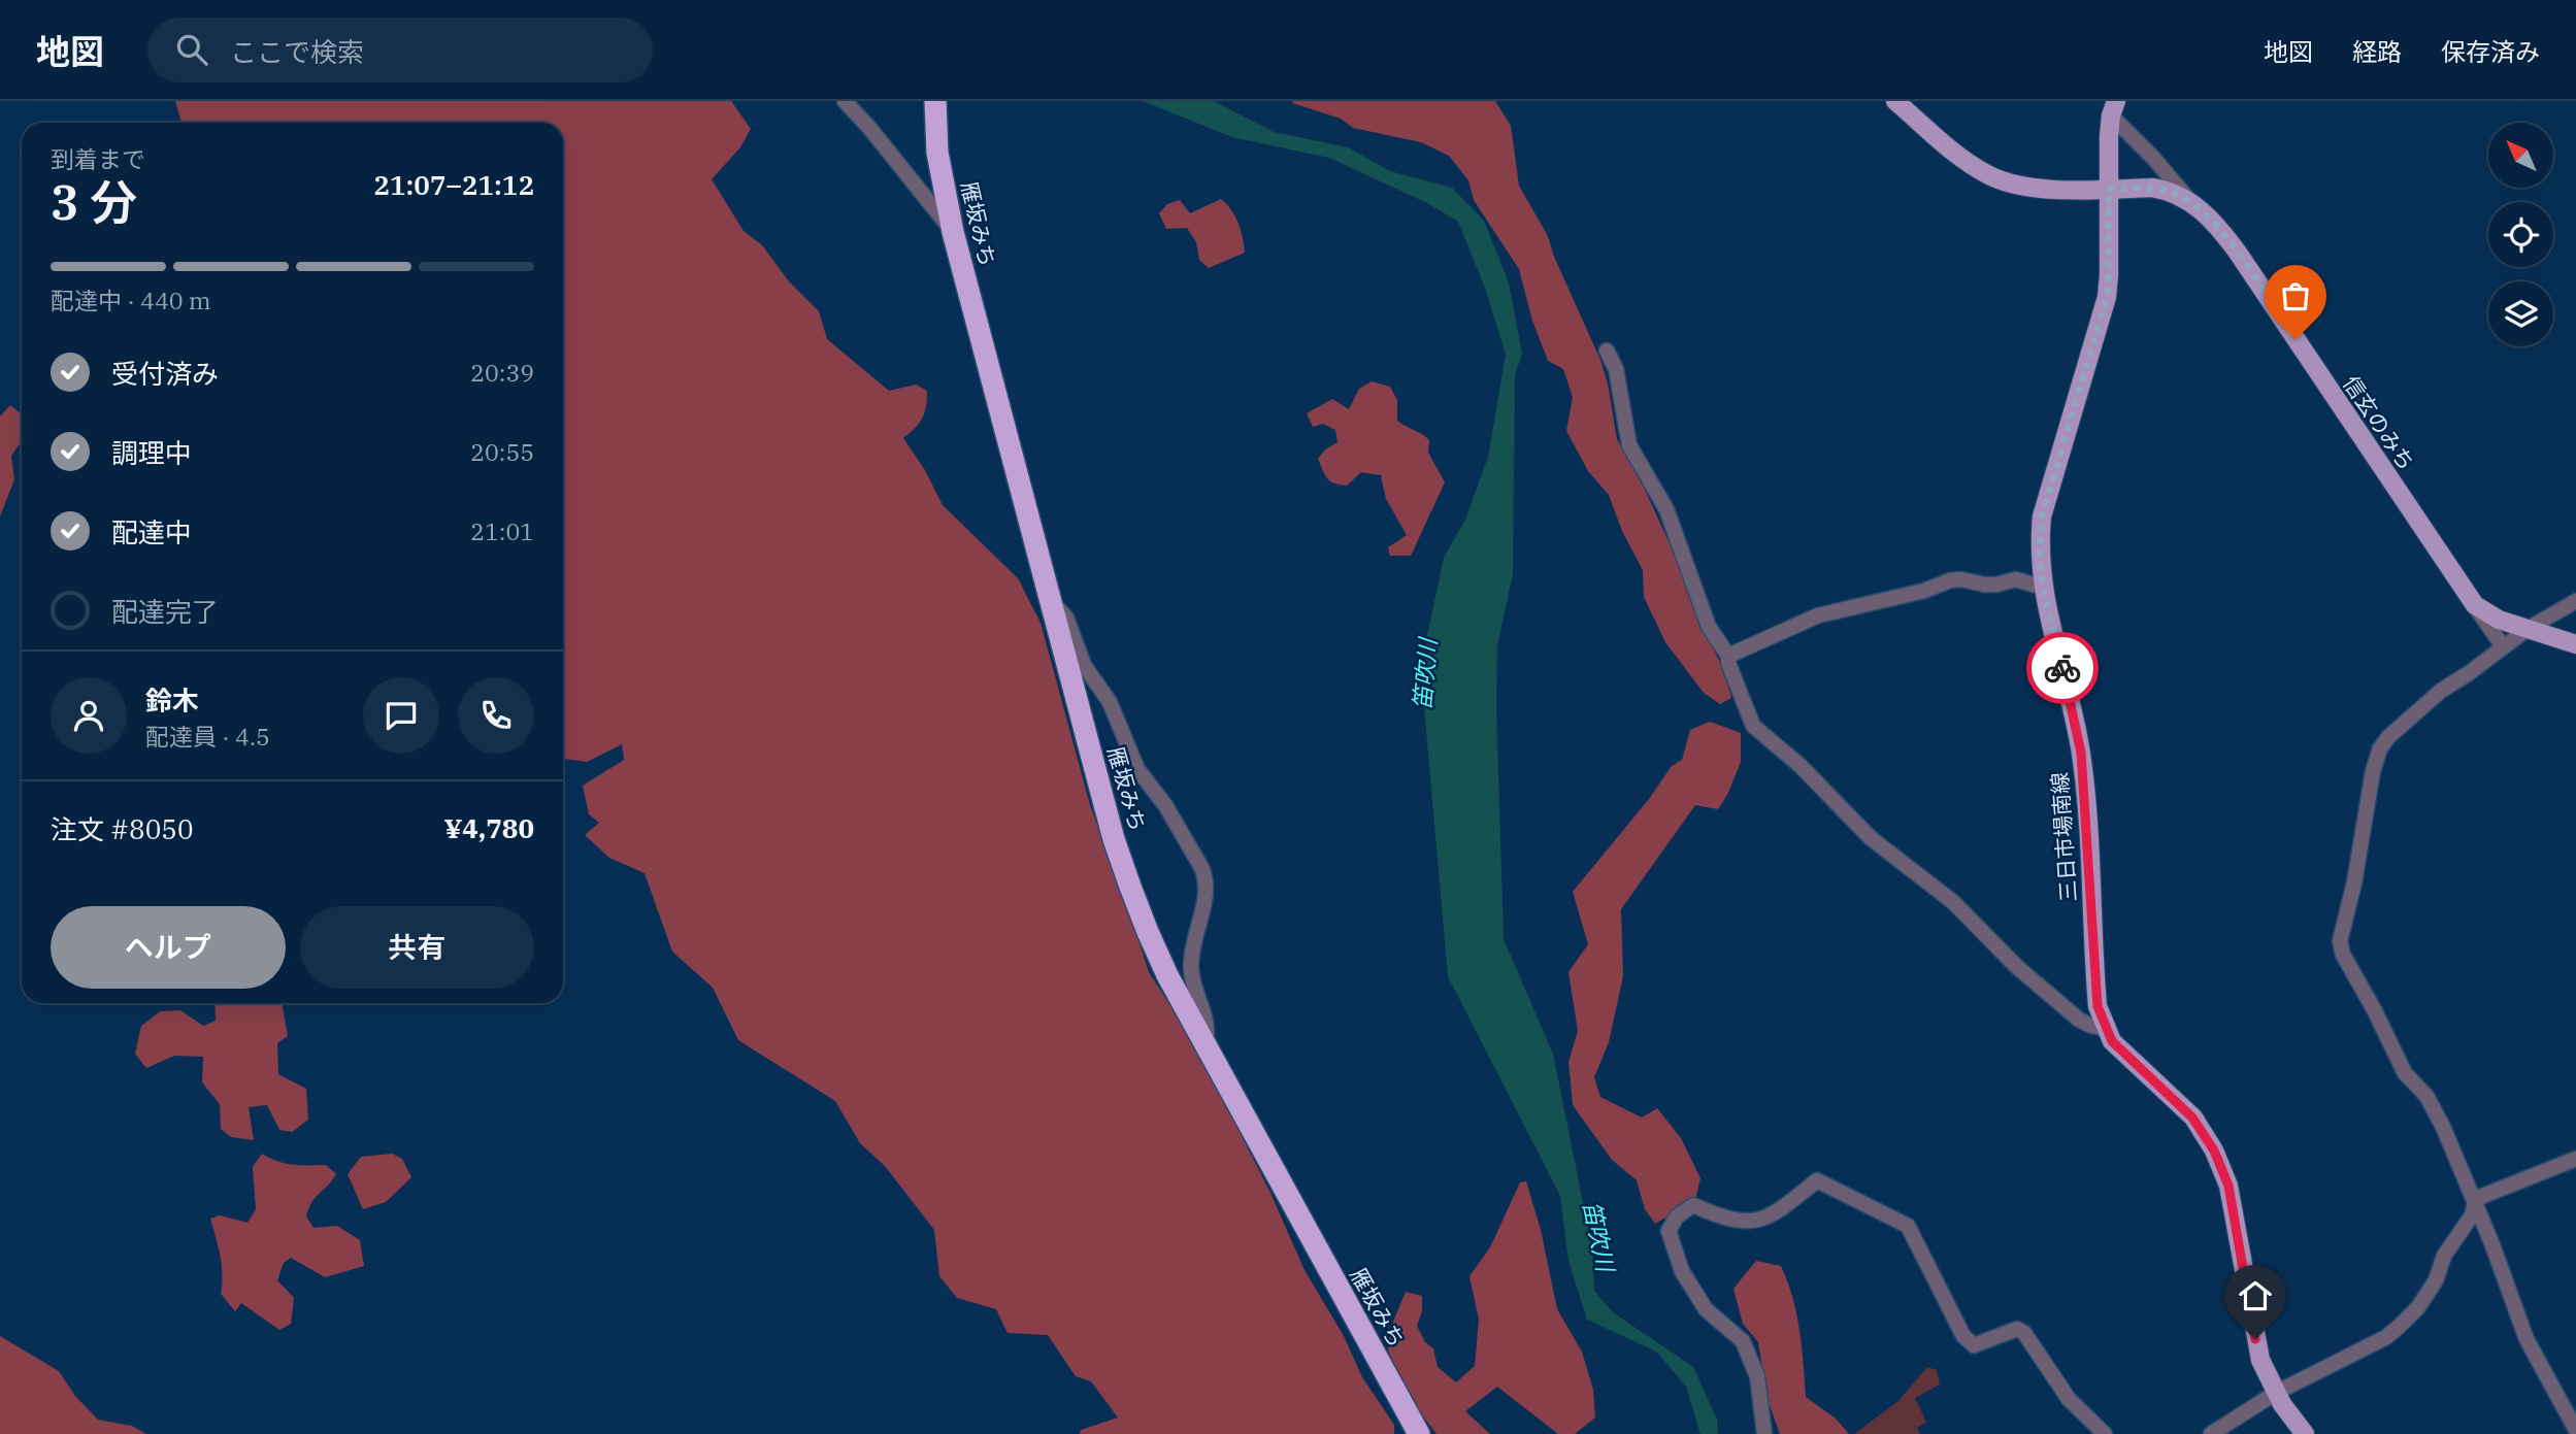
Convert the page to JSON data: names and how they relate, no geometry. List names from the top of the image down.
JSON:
{
  "streets": {
    "highway": ["雁坂みち"],
    "main road": ["信玄のみち", "三日市場南線"]
  },
  "crossings": [
    ["信玄のみち", "三日市場南線"]
  ],
  "water": ["笛吹川"],
  "north": "top left",
  "page": {
    "header": "地図",
    "search": "ここで検索",
    "nav": ["地図", "経路", "保存済み"],
    "heading": ["3 分", "到着まで", "21:07–21:12"],
    "panel": [
      "鈴木",
      "配達員 · 4.5",
      "注文 #8050",
      "¥4,780"
    ],
    "bar": "配達中 · 440 m",
    "list": [
      ["受付済み", "20:39"],
      ["調理中", "20:55"],
      ["配達中", "21:01"],
      "配達完了"
    ],
    "buttons": ["ヘルプ", "共有"]
  }
}
